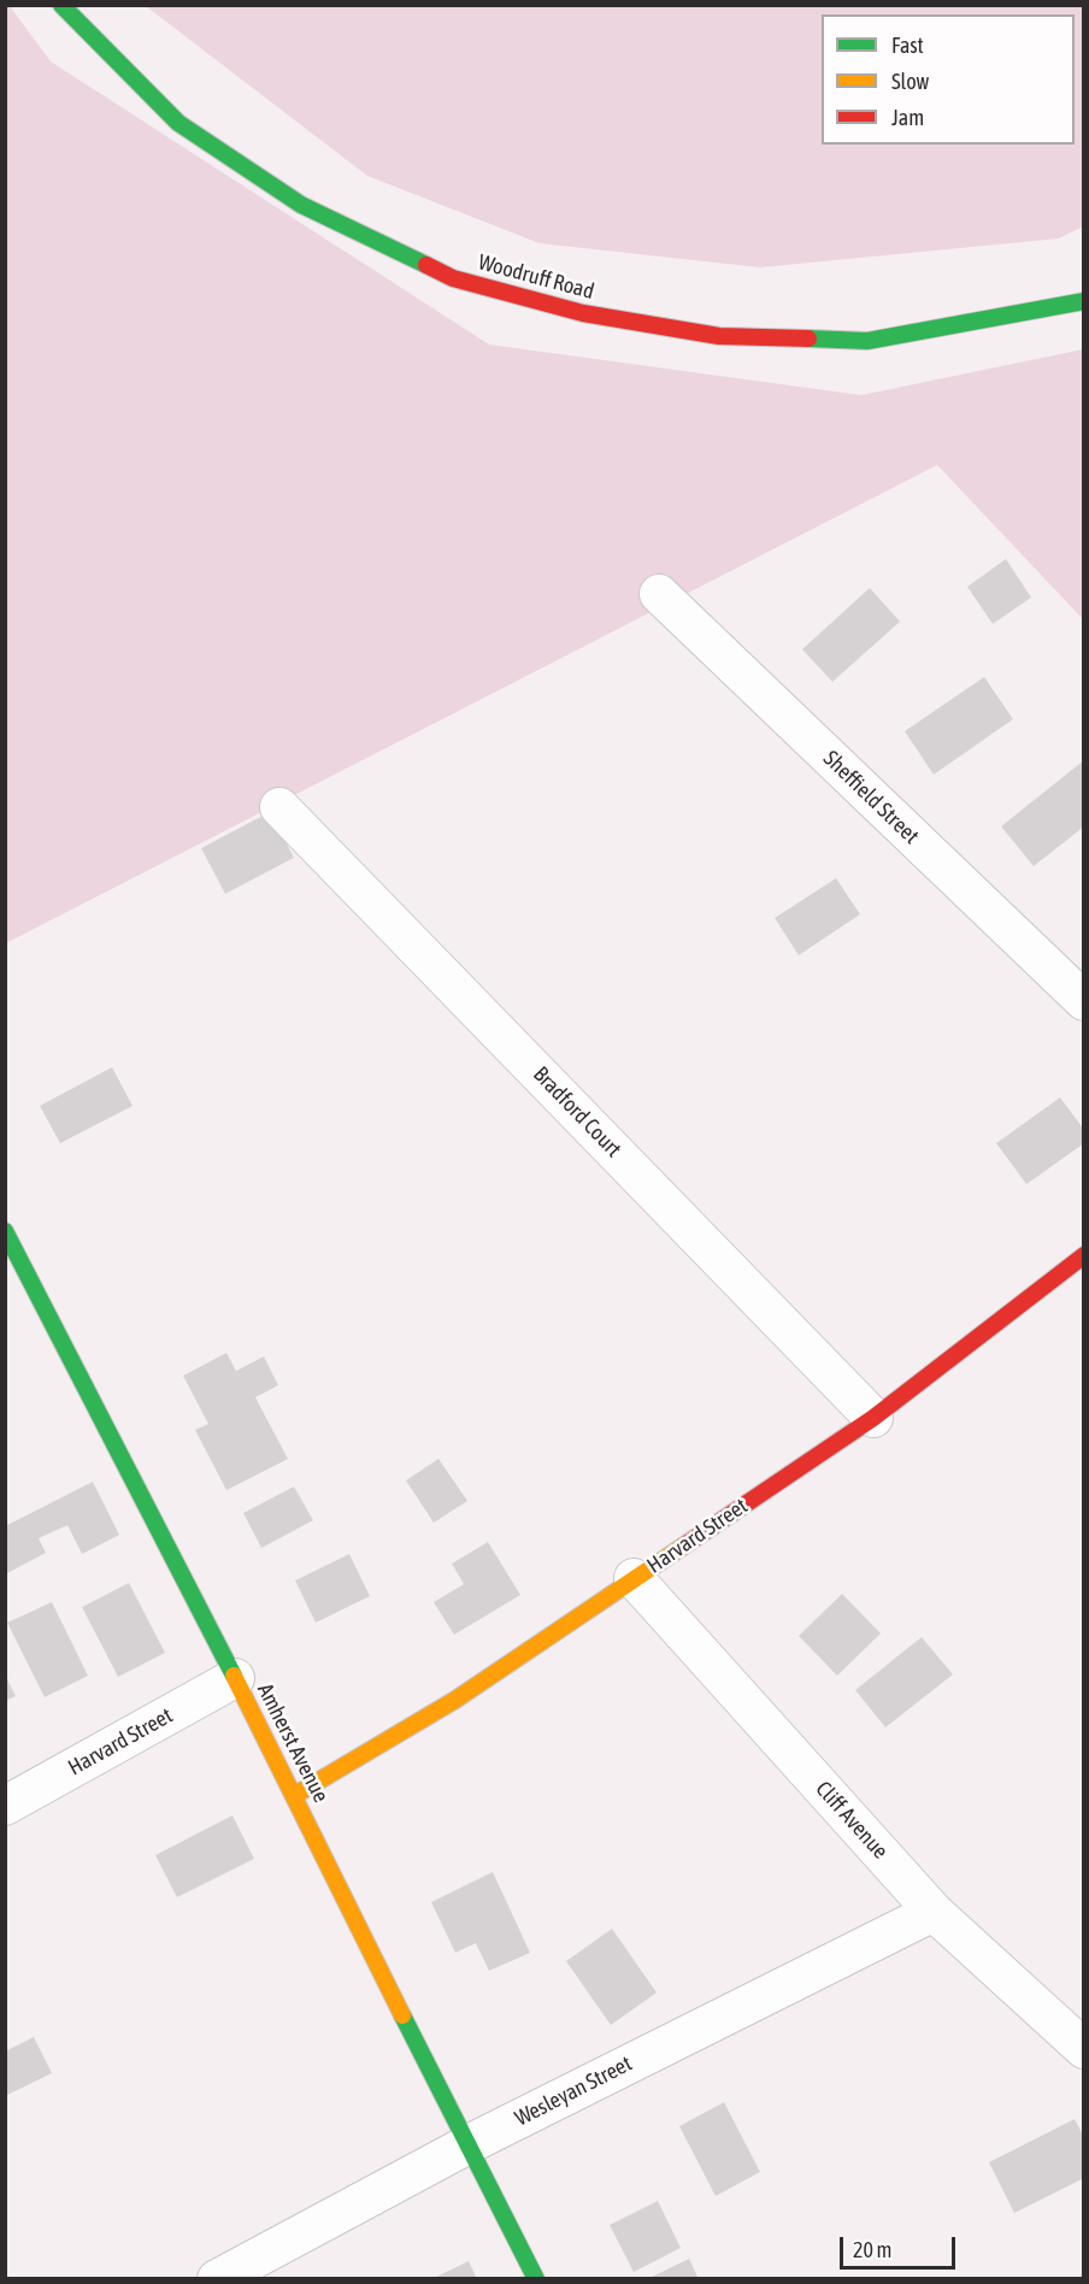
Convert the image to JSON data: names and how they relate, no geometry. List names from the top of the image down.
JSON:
{
  "streets": {
    "street": [
      "Woodruff Road",
      "Sheffield Street",
      "Bradford Court",
      "Harvard Street",
      "Amherst Avenue",
      "Cliff Avenue",
      "Wesleyan Street"
    ]
  },
  "crossings": [
    ["Bradford Court", "Harvard Street"],
    ["Harvard Street", "Amherst Avenue"],
    ["Harvard Street", "Cliff Avenue"],
    ["Amherst Avenue", "Wesleyan Street"],
    ["Cliff Avenue", "Wesleyan Street"]
  ],
  "legend": ["Fast", "Slow", "Jam"],
  "scale_bar": "20 m"
}
